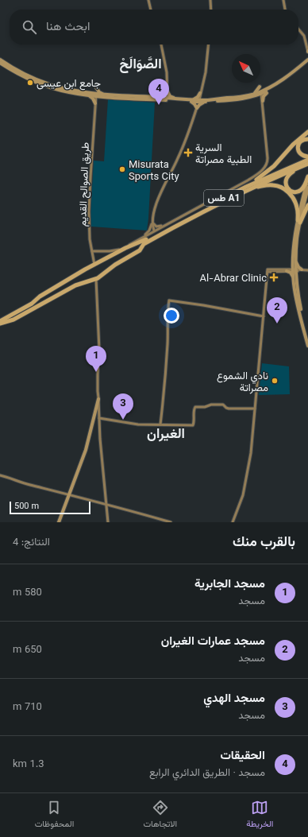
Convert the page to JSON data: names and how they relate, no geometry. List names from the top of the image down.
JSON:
{
  "streets": {
    "highway": ["طس A1"],
    "street": ["طريق الصوالح القديم"]
  },
  "districts": ["الصَّوَالَحْ", "الغيران"],
  "places": {
    "other": ["جامع ابن عيسى", "Misurata Sports City", "نادي الشموع مصراتة"],
    "health": ["السرية الطبية مصراتة", "Al-Abrar Clinic"]
  },
  "scale_bar": "500 m",
  "north": "top left",
  "page": {
    "search": "ابحث هنا",
    "pins": [
      "4",
      "2",
      "1",
      "3"
    ],
    "scale": "500 m",
    "heading": ["بالقرب منك", "النتائج: 4"],
    "list": [
      {
        "mark": "1",
        "name": "مسجد الجابرية",
        "note": "مسجد",
        "value": "580 m"
      },
      {
        "mark": "2",
        "name": "مسجد عمارات الغيران",
        "note": "مسجد",
        "value": "650 m"
      },
      {
        "mark": "3",
        "name": "مسجد الهدي",
        "note": "مسجد",
        "value": "710 m"
      },
      {
        "mark": "4",
        "name": "الحقيقات",
        "note": "مسجد · الطريق الدائري الرابع",
        "value": "1.3 km"
      }
    ],
    "nav": ["الخريطة", "الاتجاهات", "المحفوظات"]
  }
}
